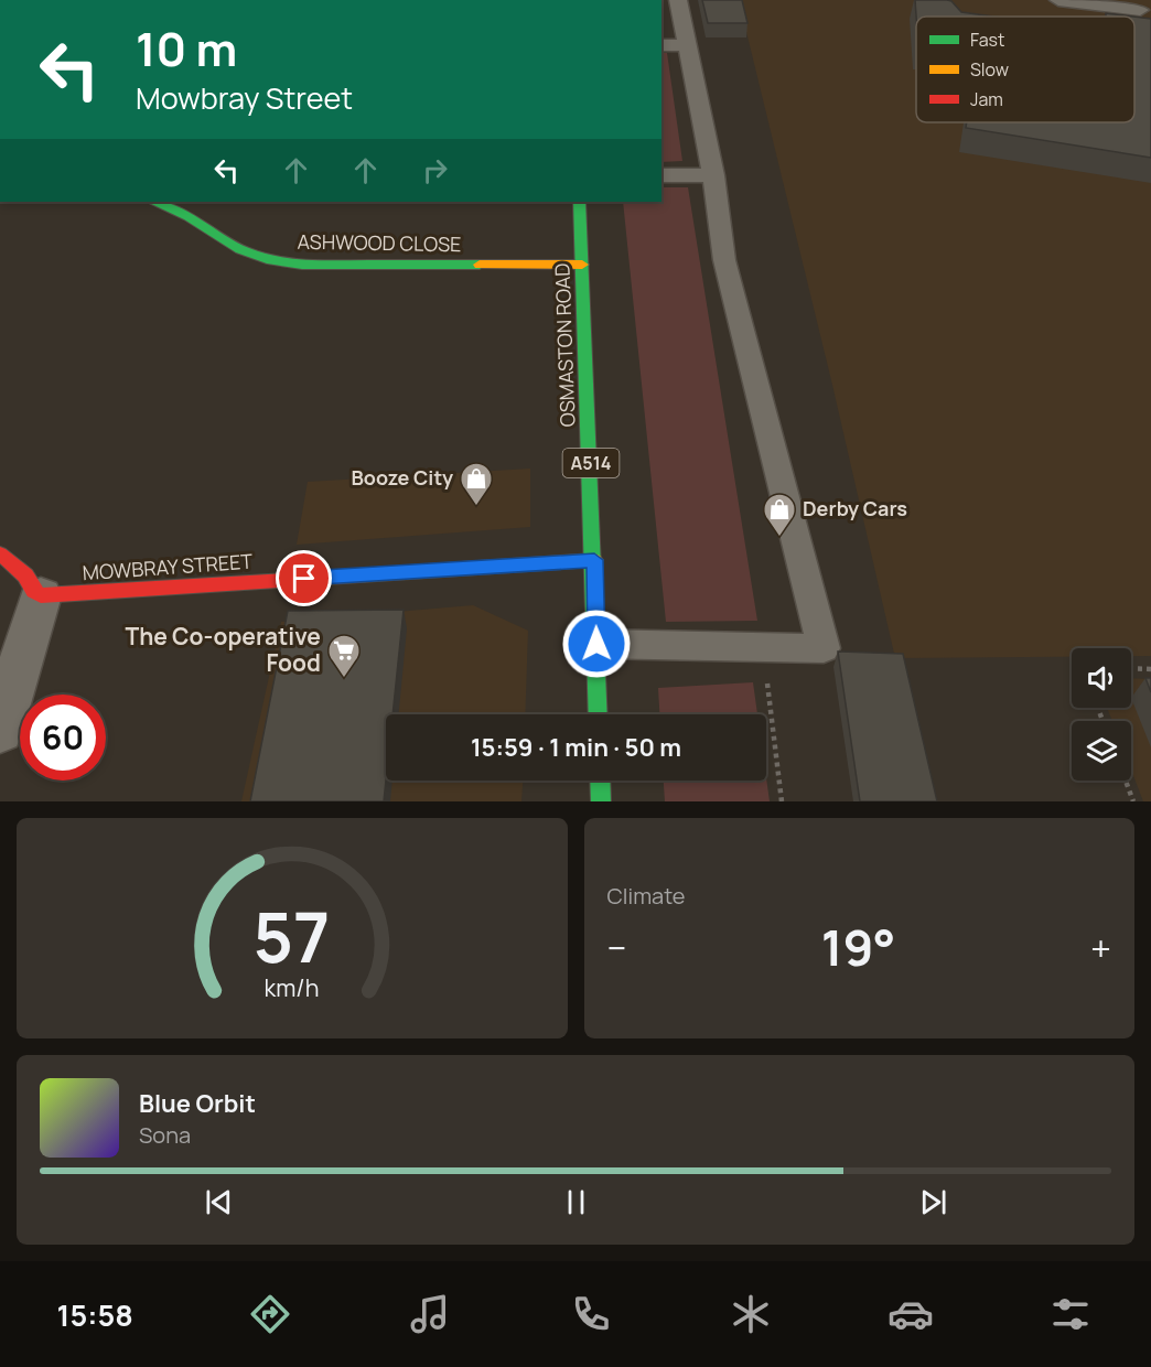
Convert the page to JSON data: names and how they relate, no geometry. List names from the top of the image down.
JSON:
{
  "streets": {
    "street": [
      "ASHWOOD CLOSE",
      "OSMASTON ROAD",
      "A514",
      "MOWBRAY STREET"
    ]
  },
  "crossings": [
    ["ASHWOOD CLOSE", "OSMASTON ROAD"],
    ["OSMASTON ROAD", "MOWBRAY STREET"]
  ],
  "places": {
    "shop": ["Booze City", "Derby Cars"],
    "supermarket": ["The Co-operative Food"]
  },
  "legend": ["Fast", "Slow", "Jam"],
  "page": {
    "turn": ["10 m", "Mowbray Street"],
    "limit": "60",
    "trip": "15:59 · 1 min · 50 m",
    "tile": "Climate",
    "heat": ["−", "19°", "+"],
    "song": ["Blue Orbit", "Sona"],
    "tabs": "15:58",
    "gauge": ["57", "km/h"]
  }
}
